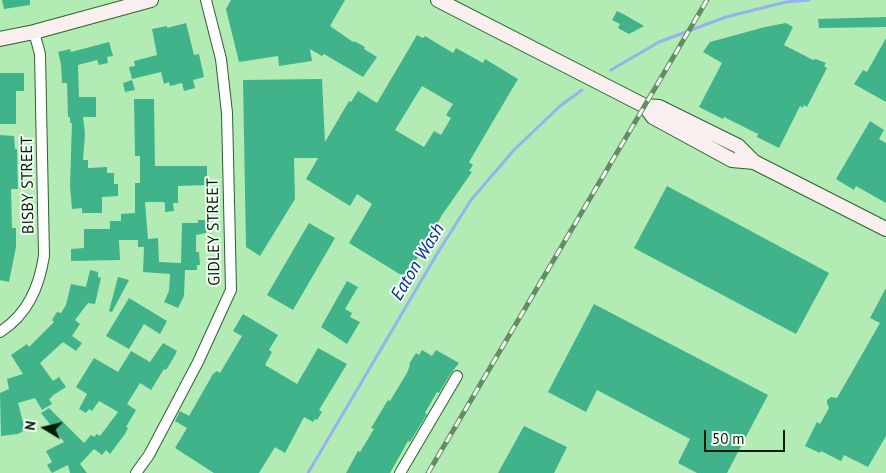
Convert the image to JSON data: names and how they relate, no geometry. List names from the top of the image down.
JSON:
{
  "streets": {
    "street": ["BISBY STREET", "GIDLEY STREET"]
  },
  "water": ["Eaton Wash"],
  "scale_bar": "50 m",
  "north": "left"
}
